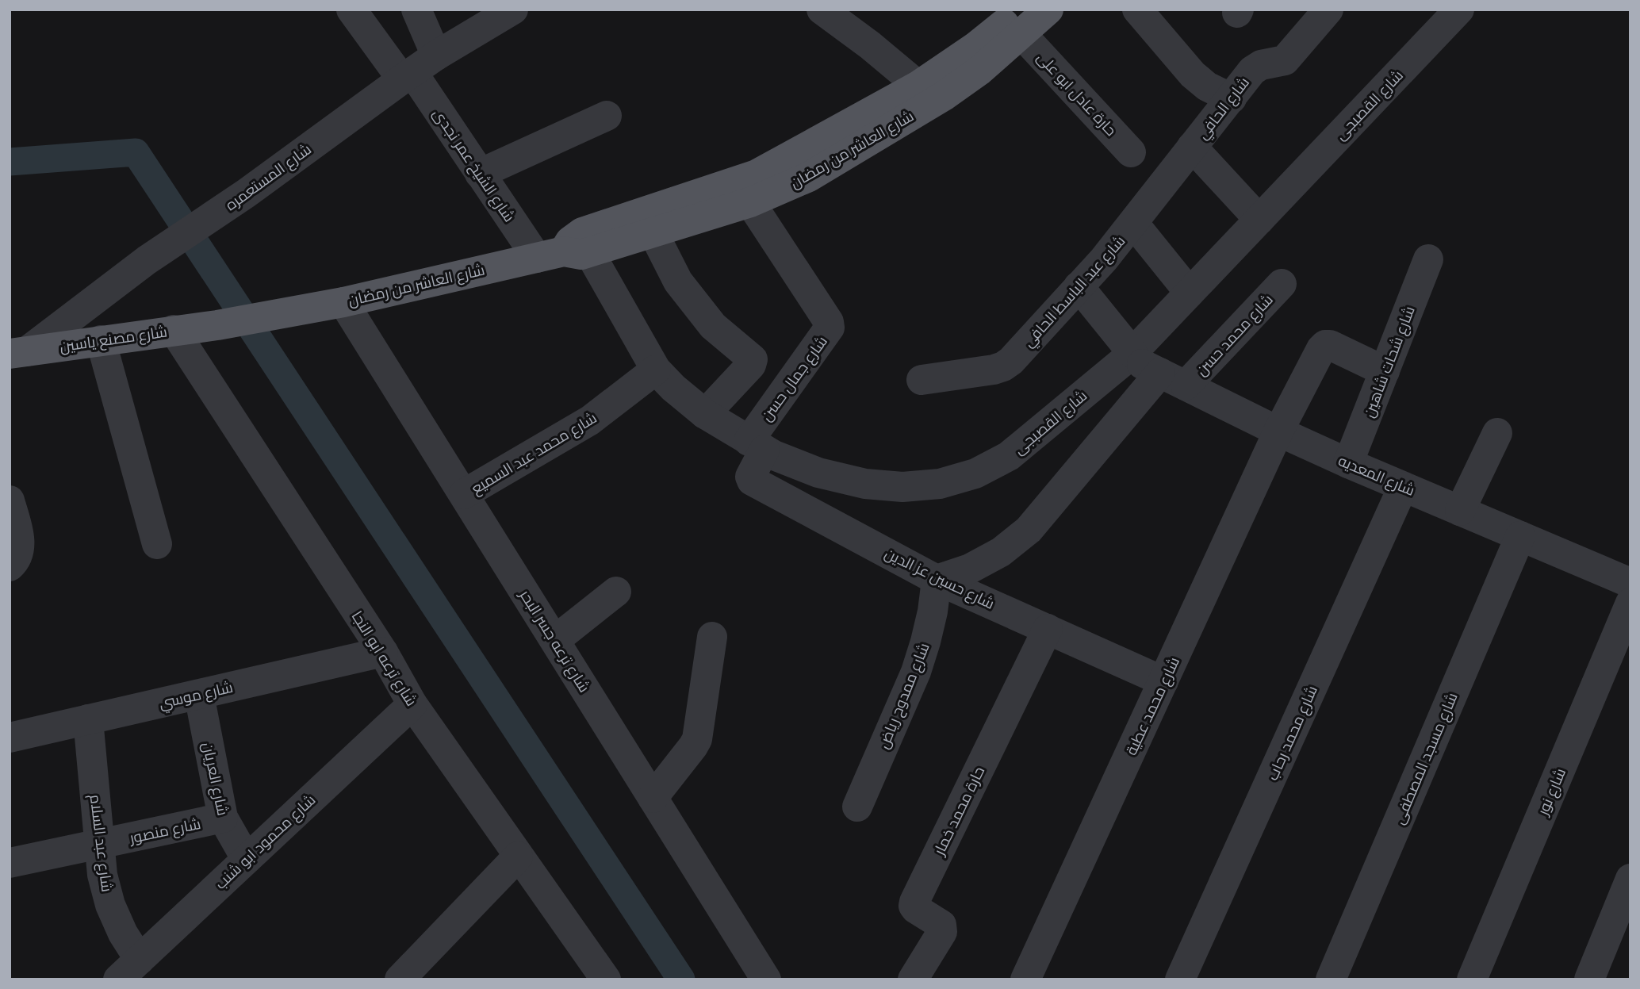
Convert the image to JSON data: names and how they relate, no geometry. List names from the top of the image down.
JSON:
{
  "streets": {
    "main road": ["شارع العاشر من رمضان", "شارع مصنع ياسين"],
    "street": [
      "حارة عادل ابو على",
      "شارع القصبجى",
      "شارع الحافي",
      "شارع الشيخ عمر نجدى",
      "شارع المستعمره",
      "شارع عبد الباسط الحافي",
      "شارع محمد حسن",
      "شارع شحات شاهين",
      "شارع جمال حسن",
      "شارع محمد عبد السميع",
      "شارع المعديه",
      "شارع حسين عز الدين",
      "شارع ترعه جسر البحر",
      "شارع ترعه ابو النجا",
      "شارع موسي",
      "شارع ممدوح رياض",
      "شارع محمد عطية",
      "شارع محمد رحاب",
      "شارع مسجد المصطفى",
      "شارع العريان",
      "شارع نور",
      "حارة محمد خمار",
      "شارع منصور",
      "شارع محمود ابو شنب",
      "شارع عبد السلام"
    ]
  },
  "crossings": [
    ["حارة عادل ابو على", "شارع العاشر من رمضان"],
    ["شارع القصبجى", "شارع العاشر من رمضان"],
    ["شارع القصبجى", "شارع الشيخ عمر نجدى"],
    ["شارع القصبجى", "شارع جمال حسن"],
    ["شارع القصبجى", "شارع محمد عبد السميع"],
    ["شارع القصبجى", "شارع المعديه"],
    ["شارع القصبجى", "شارع حسين عز الدين"],
    ["شارع الحافي", "شارع عبد الباسط الحافي"],
    ["شارع العاشر من رمضان", "شارع الشيخ عمر نجدى"],
    ["شارع العاشر من رمضان", "شارع مصنع ياسين"],
    ["شارع العاشر من رمضان", "شارع جمال حسن"],
    ["شارع العاشر من رمضان", "شارع ترعه جسر البحر"],
    ["شارع الشيخ عمر نجدى", "شارع المستعمره"],
    ["شارع المستعمره", "شارع مصنع ياسين"],
    ["شارع محمد حسن", "شارع المعديه"],
    ["شارع محمد حسن", "شارع حسين عز الدين"],
    ["شارع محمد حسن", "شارع ممدوح رياض"],
    ["شارع مصنع ياسين", "شارع ترعه ابو النجا"],
    ["شارع شحات شاهين", "شارع المعديه"],
    ["شارع شحات شاهين", "شارع محمد عطية"],
    ["شارع جمال حسن", "شارع حسين عز الدين"],
    ["شارع محمد عبد السميع", "شارع ترعه جسر البحر"],
    ["شارع المعديه", "شارع محمد عطية"],
    ["شارع المعديه", "شارع محمد رحاب"],
    ["شارع المعديه", "شارع مسجد المصطفى"],
    ["شارع حسين عز الدين", "شارع ممدوح رياض"],
    ["شارع حسين عز الدين", "شارع محمد عطية"],
    ["شارع حسين عز الدين", "حارة محمد خمار"],
    ["شارع ترعه ابو النجا", "شارع موسي"],
    ["شارع ترعه ابو النجا", "شارع محمود ابو شنب"],
    ["شارع موسي", "شارع العريان"],
    ["شارع موسي", "شارع عبد السلام"],
    ["شارع العريان", "شارع منصور"],
    ["شارع العريان", "شارع محمود ابو شنب"],
    ["شارع منصور", "شارع عبد السلام"],
    ["شارع محمود ابو شنب", "شارع عبد السلام"]
  ]
}
